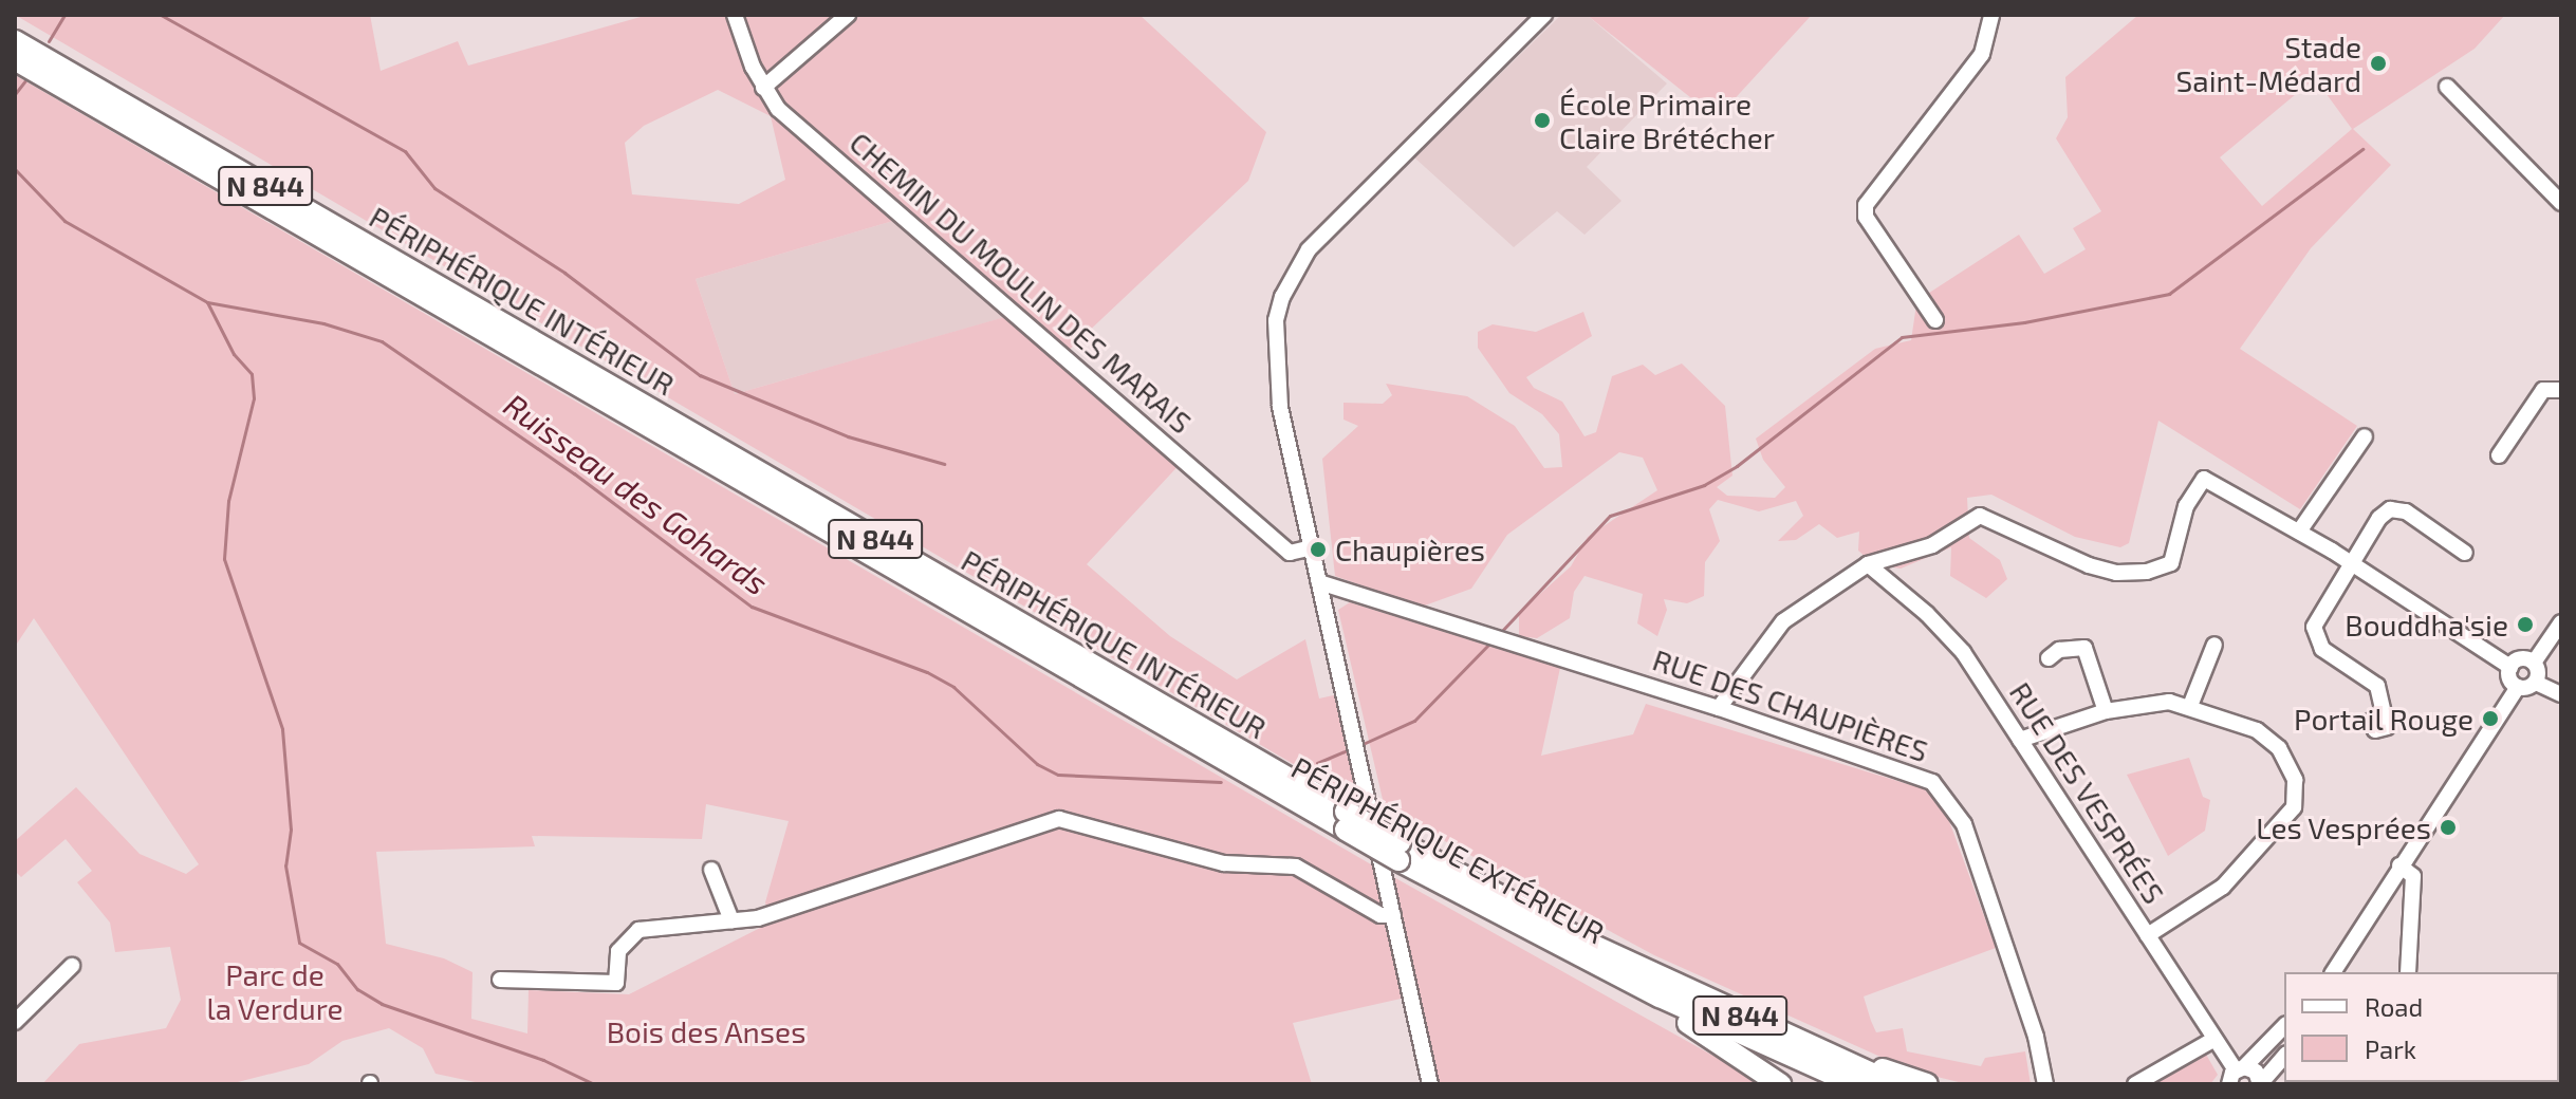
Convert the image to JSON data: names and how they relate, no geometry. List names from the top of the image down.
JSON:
{
  "streets": {
    "highway": ["N 844", "PÉRIPHÉRIQUE INTÉRIEUR", "PÉRIPHÉRIQUE EXTÉRIEUR"],
    "street": ["CHEMIN DU MOULIN DES MARAIS", "RUE DES CHAUPIÈRES", "RUE DES VESPRÉES"]
  },
  "crossings": [
    ["PÉRIPHÉRIQUE INTÉRIEUR", "PÉRIPHÉRIQUE EXTÉRIEUR"]
  ],
  "water": ["Ruisseau des Gohards"],
  "parks": ["Parc de la Verdure", "Bois des Anses"],
  "places": [
    "Stade Saint-Médard",
    "École Primaire Claire Brétécher",
    "Chaupières",
    "Bouddha'sie",
    "Portail Rouge",
    "Les Vesprées"
  ],
  "legend": ["Road", "Park"]
}
